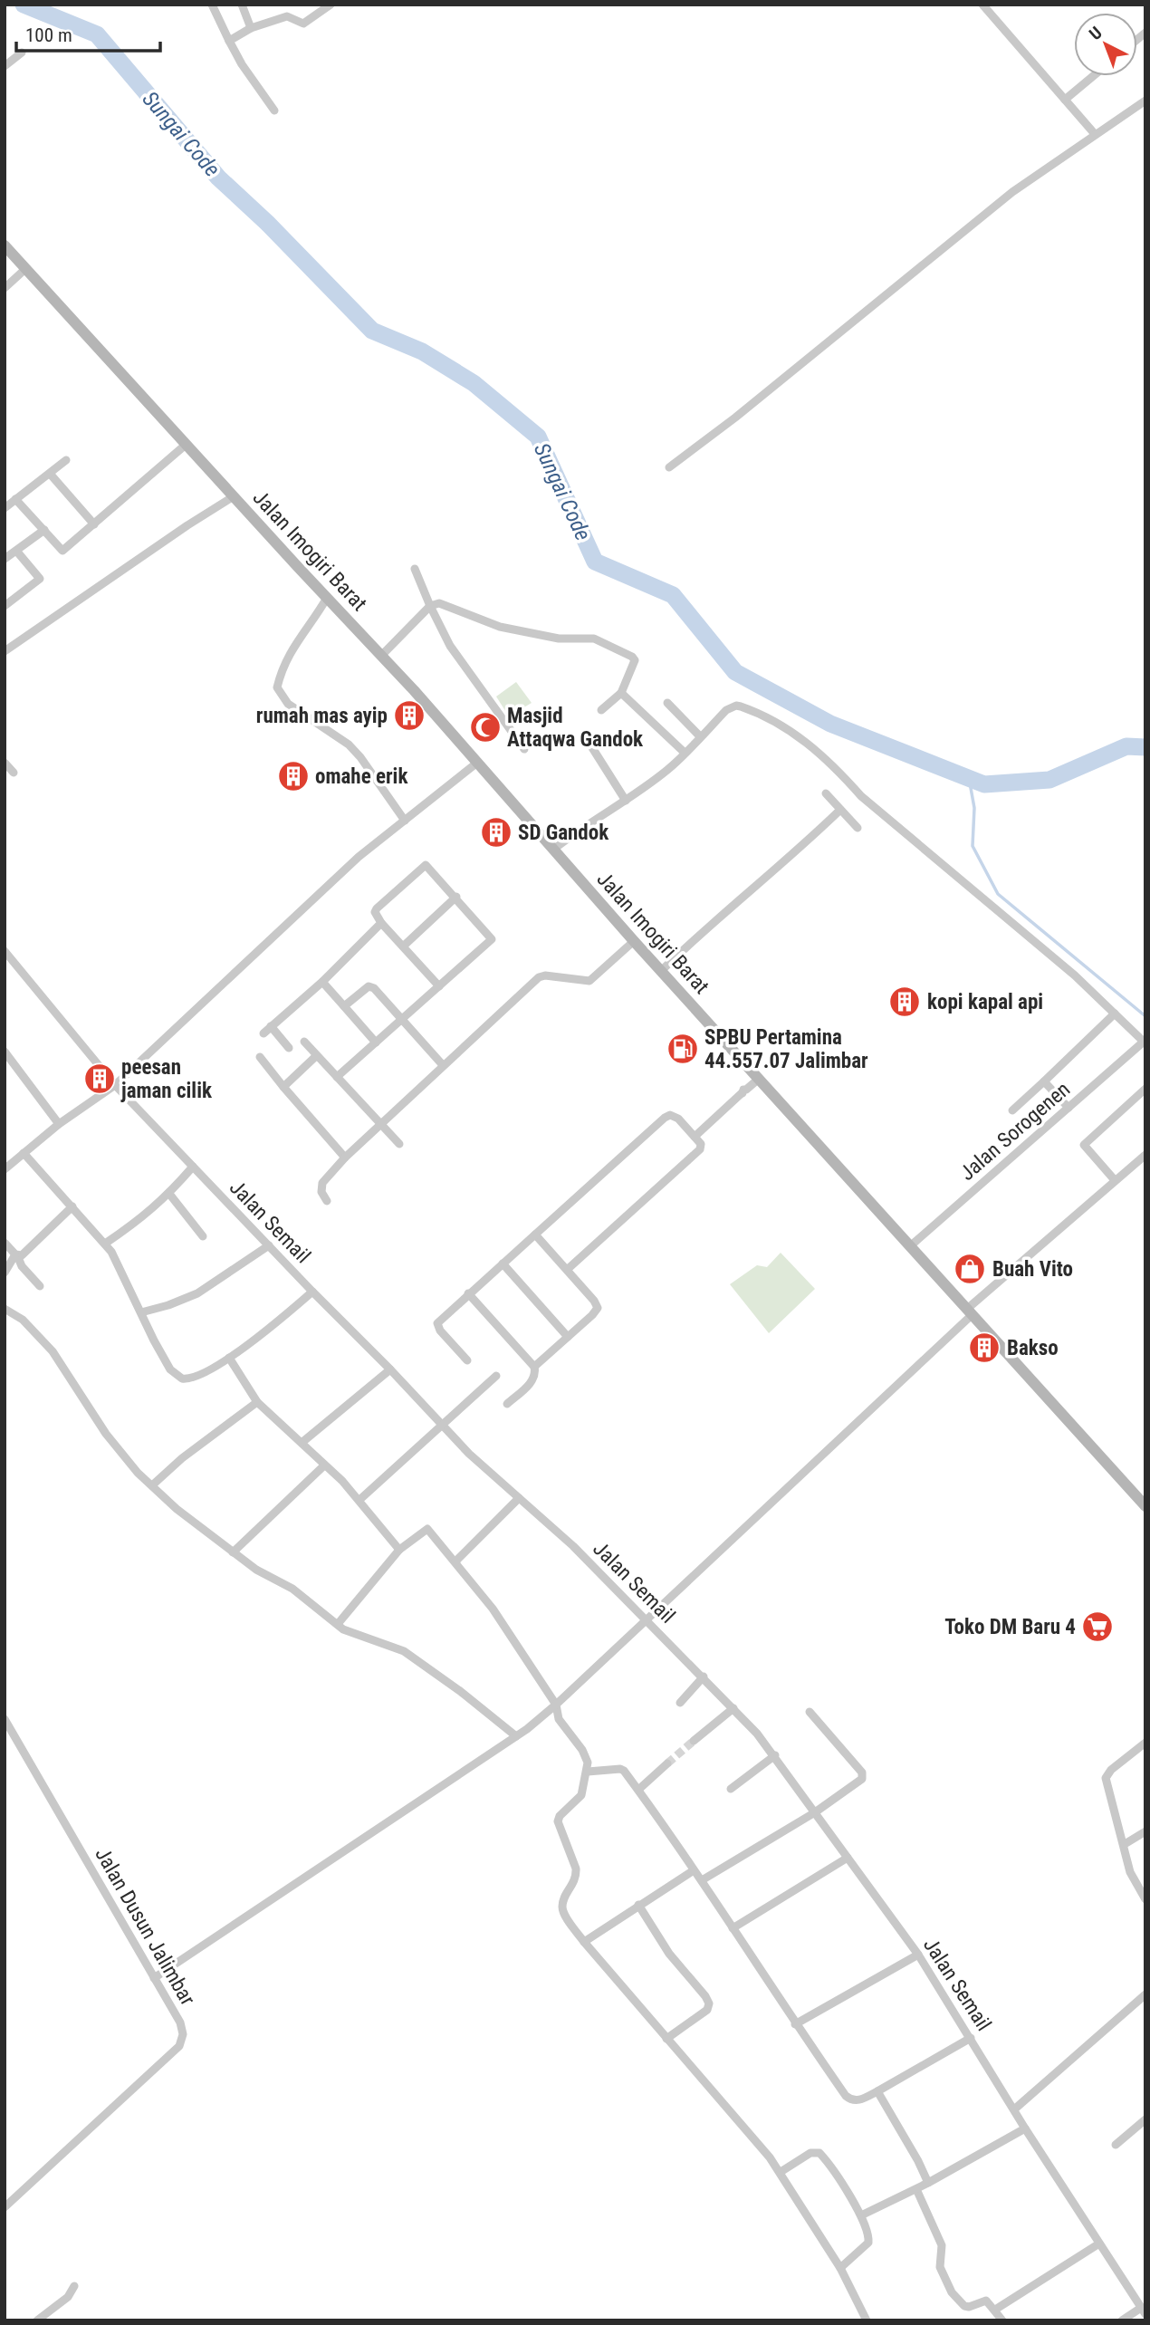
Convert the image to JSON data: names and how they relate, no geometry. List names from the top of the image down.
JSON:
{
  "streets": {
    "main road": ["Jalan Imogiri Barat"],
    "street": ["Jalan Sorogenen", "Jalan Semail", "Jalan Dusun Jalimbar"]
  },
  "crossings": [
    ["Jalan Imogiri Barat", "Jalan Sorogenen"]
  ],
  "water": ["Sungai Code"],
  "places": {
    "building": [
      "rumah mas ayip",
      "omahe erik",
      "SD Gandok",
      "kopi kapal api",
      "peesan jaman cilik",
      "Bakso"
    ],
    "mosque": ["Masjid Attaqwa Gandok"],
    "fuel station": ["SPBU Pertamina 44.557.07 Jalimbar"],
    "shop": ["Buah Vito"],
    "supermarket": ["Toko DM Baru 4"]
  },
  "scale_bar": "100 m",
  "north": "top left"
}
